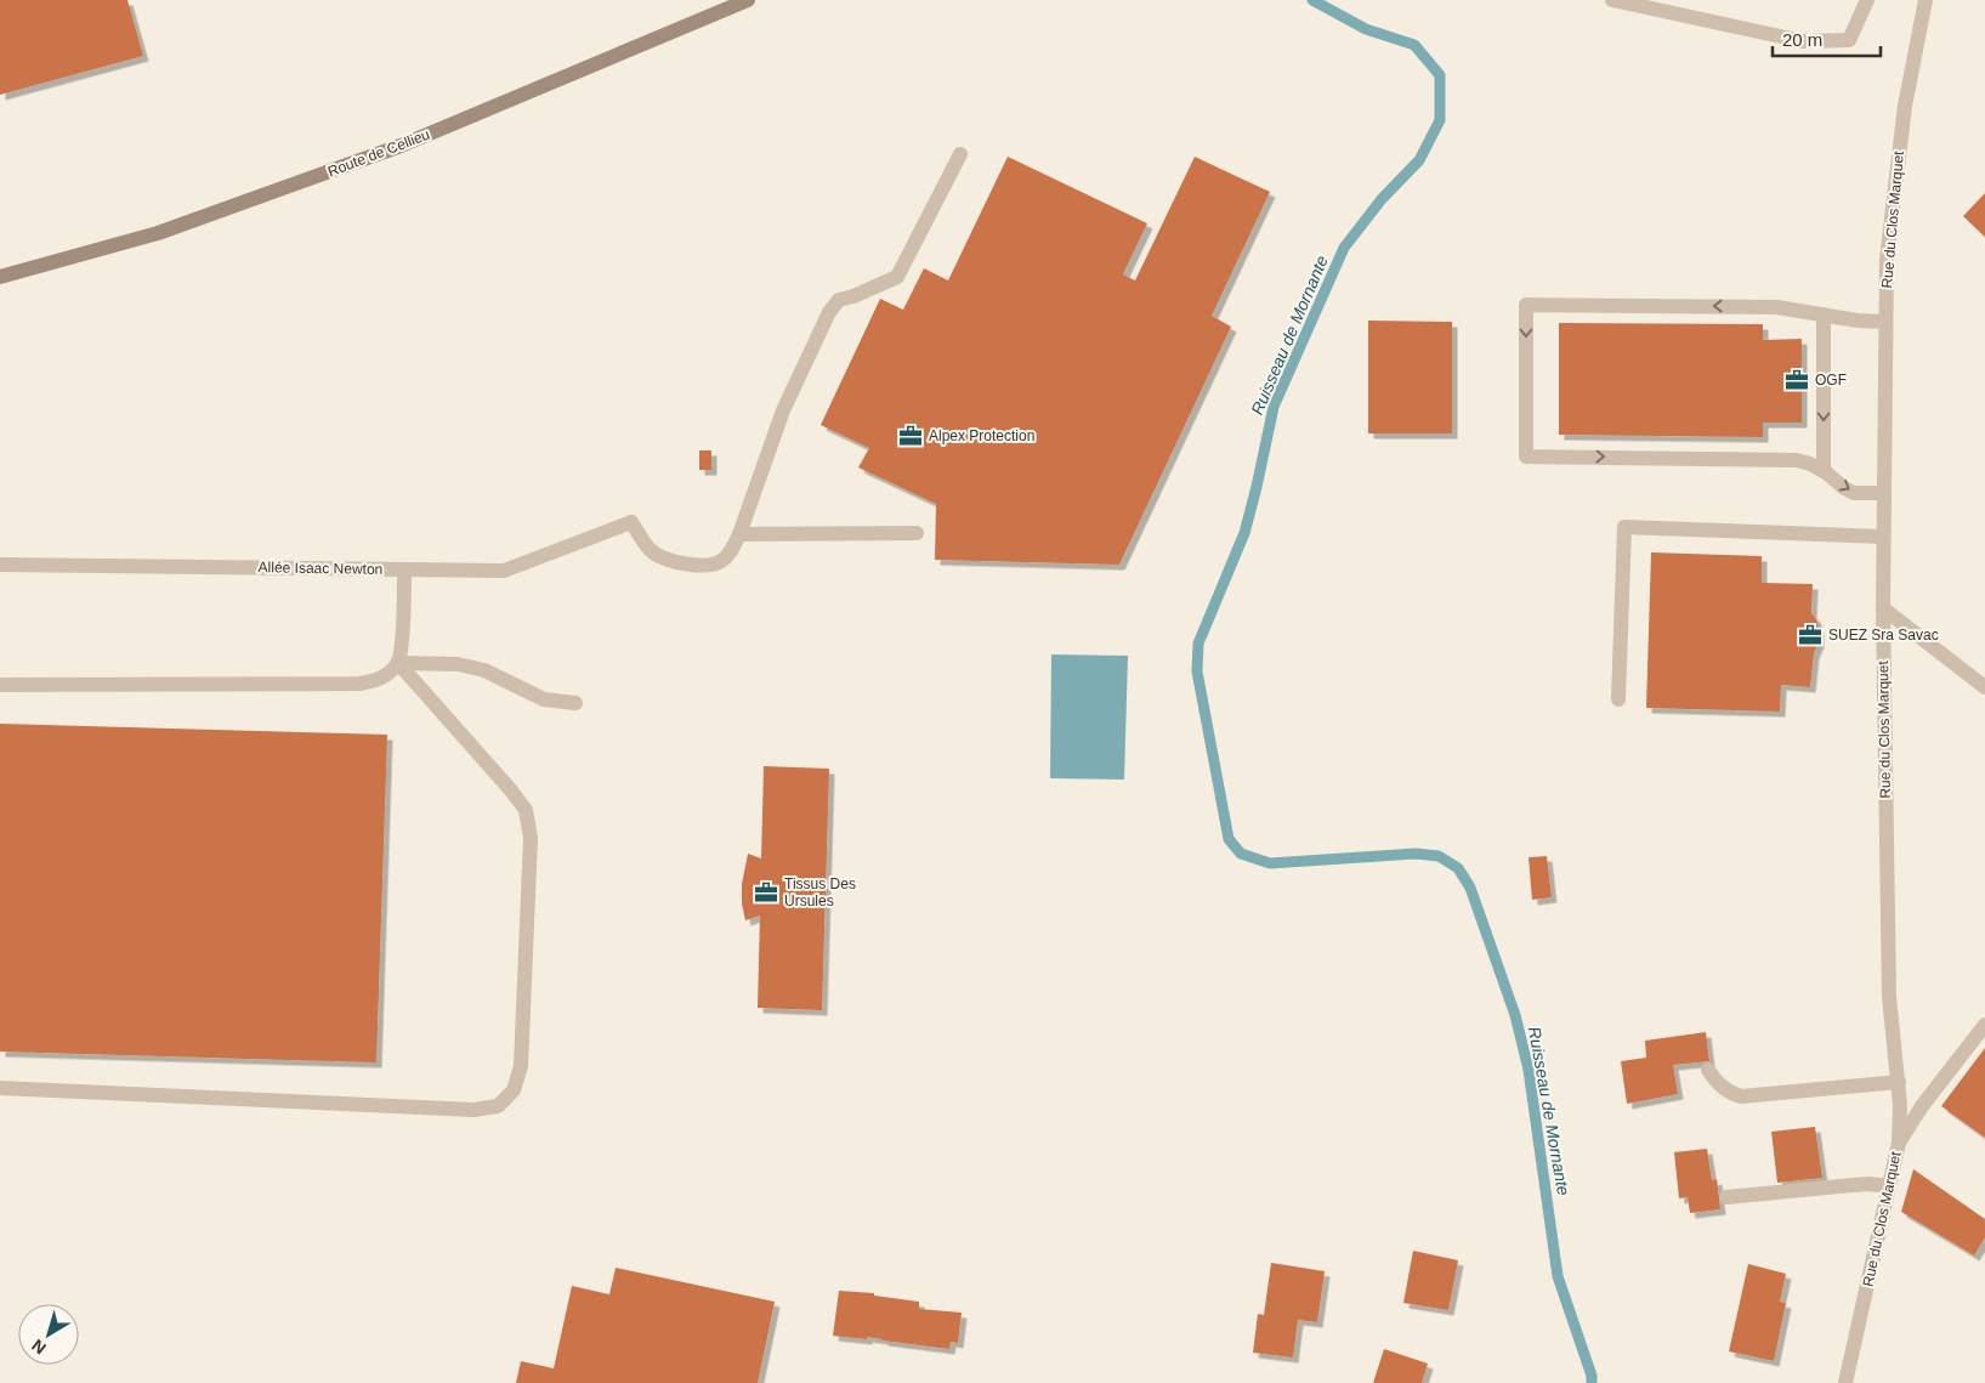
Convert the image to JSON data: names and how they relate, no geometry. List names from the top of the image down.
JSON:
{
  "streets": {
    "main road": ["Route de Cellieu"],
    "street": ["Rue du Clos Marquet", "Allée Isaac Newton"]
  },
  "water": ["Ruisseau de Mornante"],
  "places": {
    "office": [
      "OGF",
      "Alpex Protection",
      "SUEZ Sra Savac",
      "Tissus Des Ursules"
    ]
  },
  "scale_bar": "20 m",
  "north": "bottom left"
}
